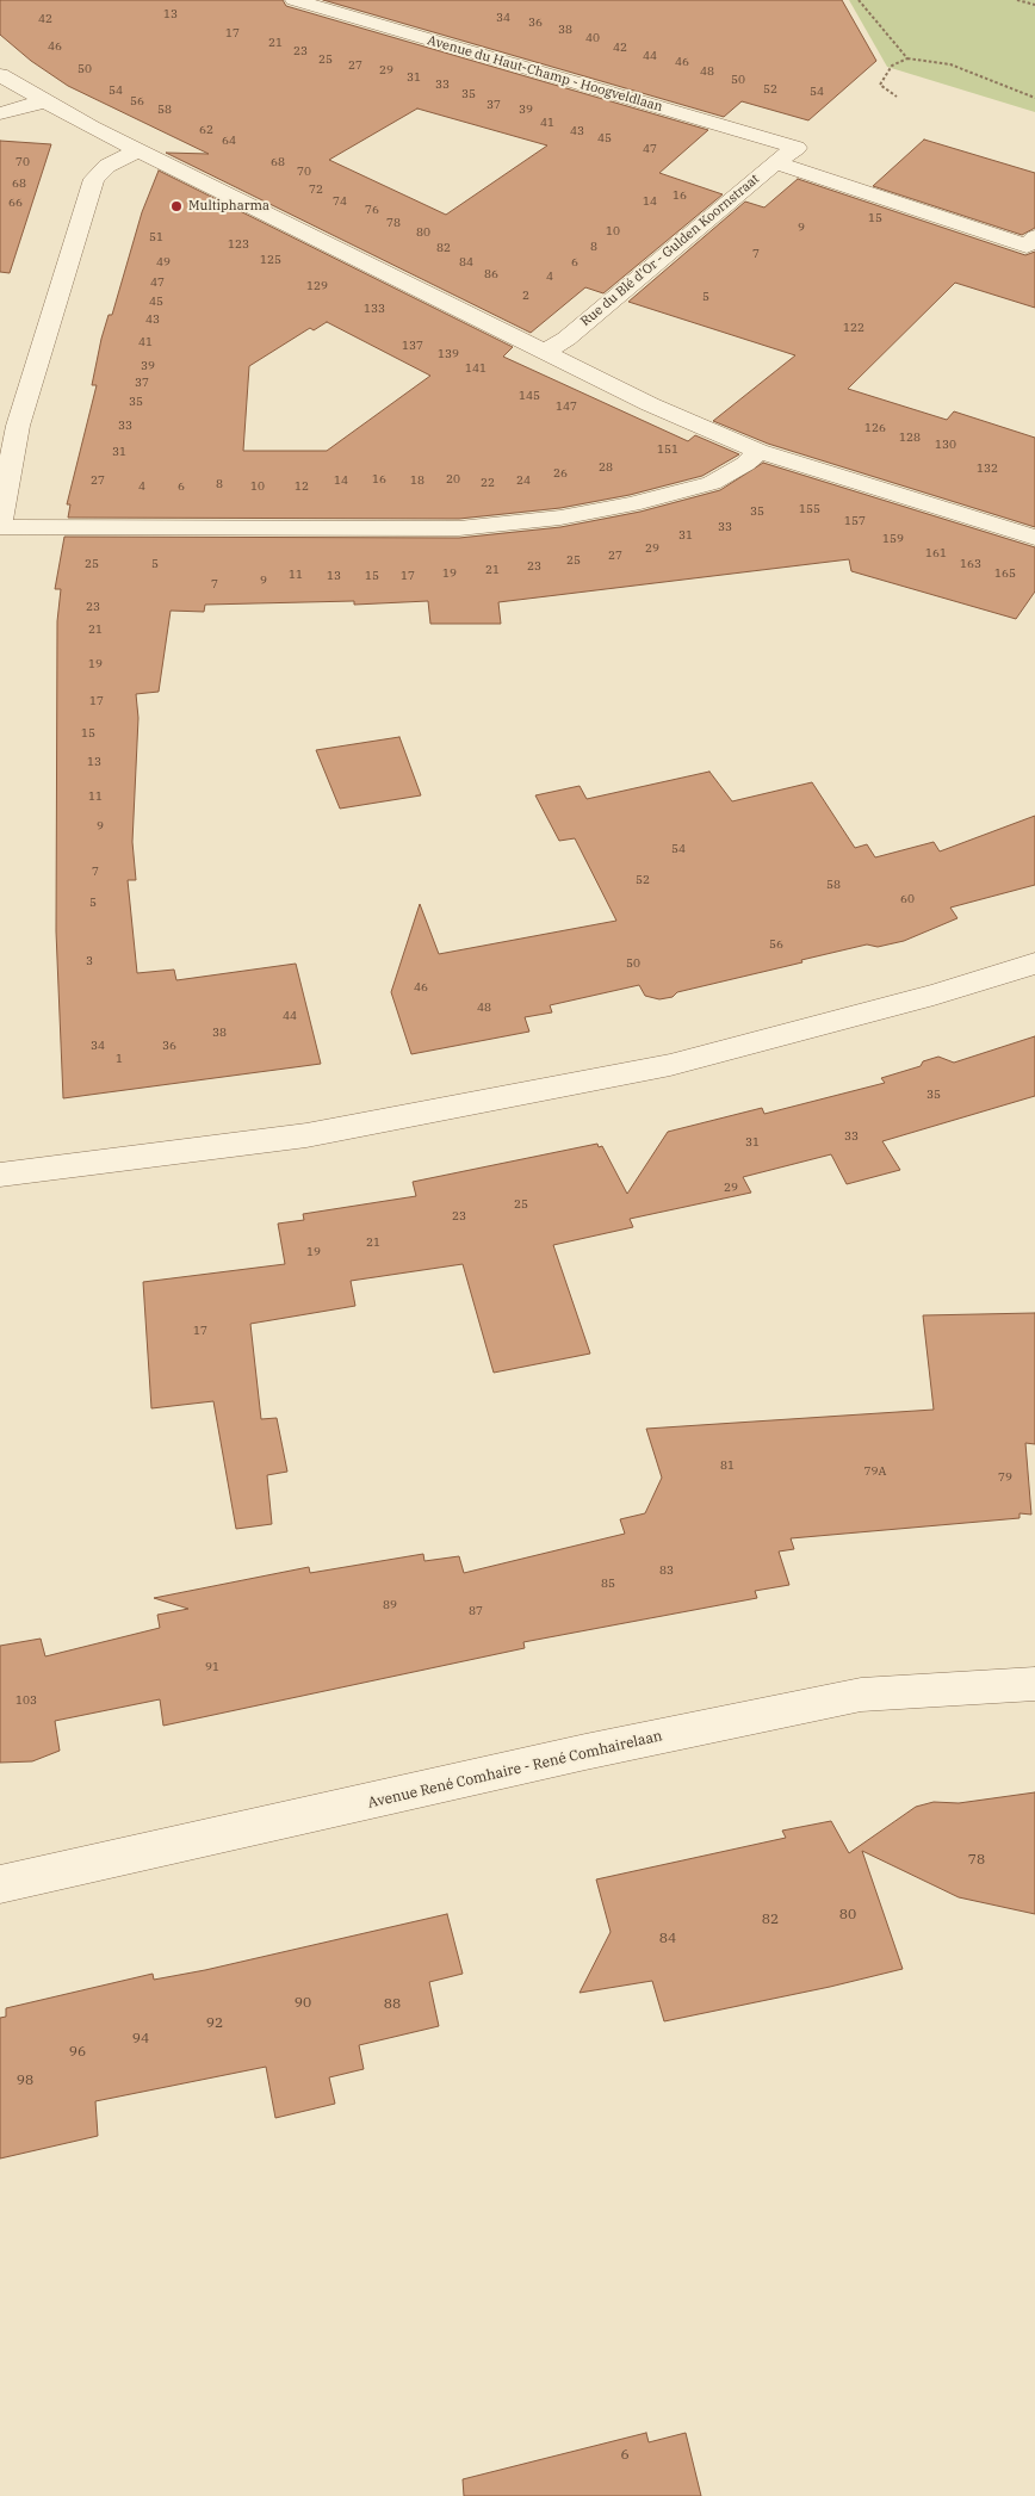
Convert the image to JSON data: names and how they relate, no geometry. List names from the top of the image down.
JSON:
{
  "streets": {
    "street": ["Avenue du Haut-Champ - Hoogveldlaan", "Rue du Blé d'Or - Gulden Koornstraat", "Avenue René Comhaire - René Comhairelaan"]
  },
  "crossings": [
    ["Avenue du Haut-Champ - Hoogveldlaan", "Rue du Blé d'Or - Gulden Koornstraat"]
  ],
  "places": ["Multipharma"],
  "house_numbers": [
    "13",
    "34",
    "42",
    "36",
    "38",
    "17",
    "40",
    "21",
    "46",
    "42",
    "23",
    "44",
    "25",
    "46",
    "27",
    "50",
    "29",
    "48",
    "31",
    "50",
    "33",
    "52",
    "54",
    "54",
    "35",
    "56",
    "37",
    "58",
    "39",
    "41",
    "62",
    "43",
    "45",
    "64",
    "47",
    "70",
    "68",
    "70",
    "68",
    "72",
    "16",
    "74",
    "14",
    "66",
    "76",
    "15",
    "78",
    "9",
    "10",
    "80",
    "51",
    "123",
    "8",
    "82",
    "7",
    "125",
    "49",
    "84",
    "6",
    "86",
    "4",
    "47",
    "129",
    "2",
    "5",
    "45",
    "133",
    "43",
    "122",
    "41",
    "137",
    "139",
    "39",
    "141",
    "37",
    "145",
    "35",
    "147",
    "33",
    "126",
    "128",
    "130",
    "151",
    "31",
    "28",
    "132",
    "26",
    "16",
    "20",
    "27",
    "14",
    "18",
    "24",
    "22",
    "8",
    "4",
    "6",
    "10",
    "12",
    "155",
    "35",
    "157",
    "33",
    "31",
    "159",
    "29",
    "161",
    "27",
    "25",
    "25",
    "5",
    "163",
    "23",
    "21",
    "19",
    "165",
    "11",
    "13",
    "15",
    "17",
    "9",
    "7",
    "23",
    "21",
    "19",
    "17",
    "15",
    "13",
    "11",
    "9",
    "54",
    "7",
    "52",
    "58",
    "60",
    "5",
    "56",
    "3",
    "50",
    "46",
    "48",
    "44",
    "38",
    "34",
    "36",
    "1",
    "35",
    "33",
    "31",
    "29",
    "25",
    "23",
    "21",
    "19",
    "17",
    "81",
    "79A",
    "79",
    "83",
    "85",
    "89",
    "87",
    "91",
    "103",
    "78",
    "80",
    "82",
    "84",
    "90",
    "88",
    "92",
    "94",
    "96",
    "98",
    "6"
  ]
}
